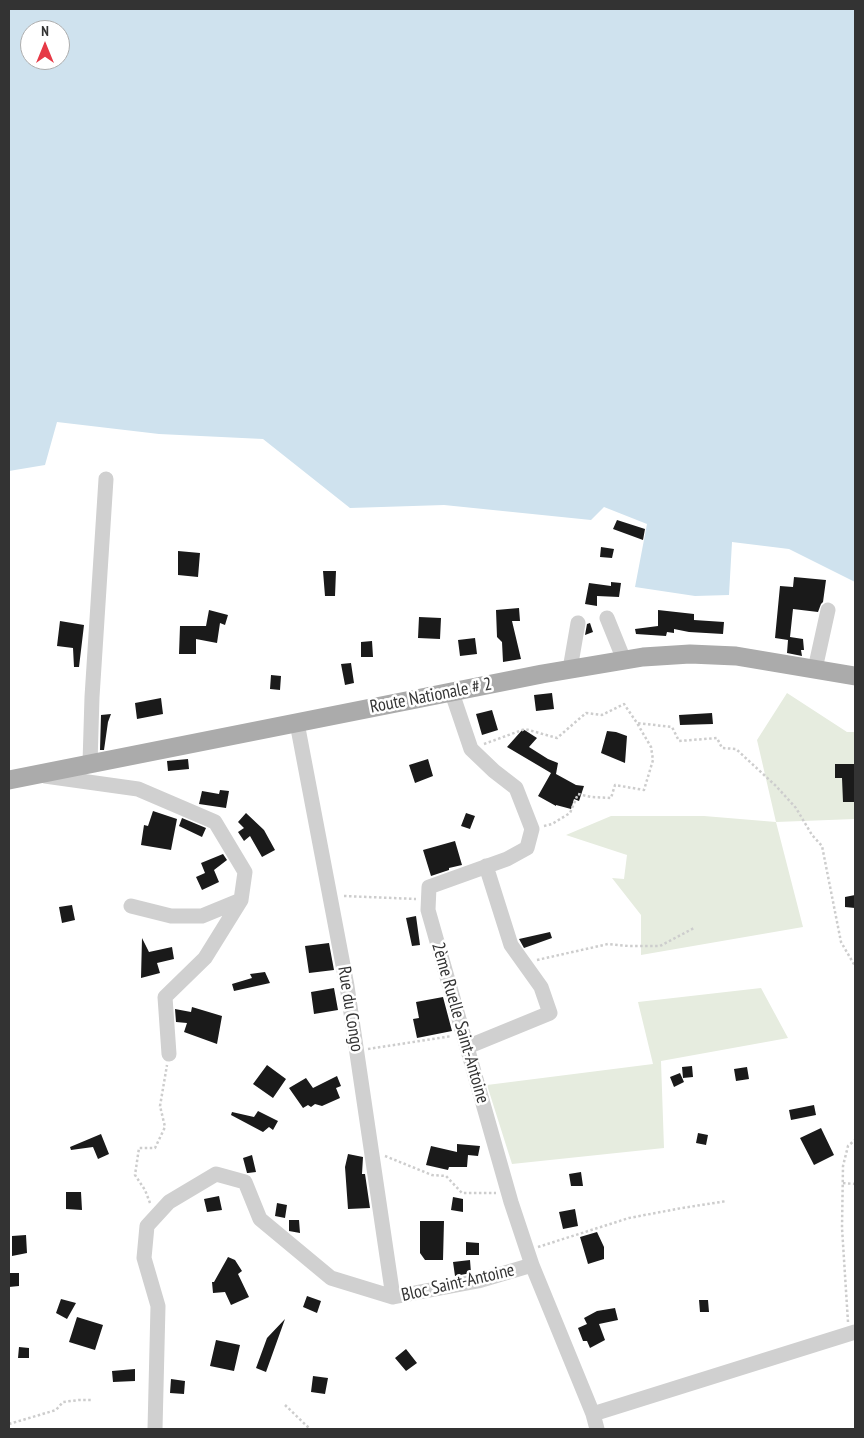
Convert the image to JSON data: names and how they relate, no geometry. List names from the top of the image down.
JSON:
{
  "streets": {
    "main road": ["Route Nationale # 2"],
    "street": ["Rue du Congo", "2ème Ruelle Saint-Antoine", "Bloc Saint-Antoine"]
  },
  "crossings": [
    ["Route Nationale # 2", "Rue du Congo"],
    ["Rue du Congo", "Bloc Saint-Antoine"],
    ["2ème Ruelle Saint-Antoine", "Bloc Saint-Antoine"]
  ],
  "north": "top"
}
